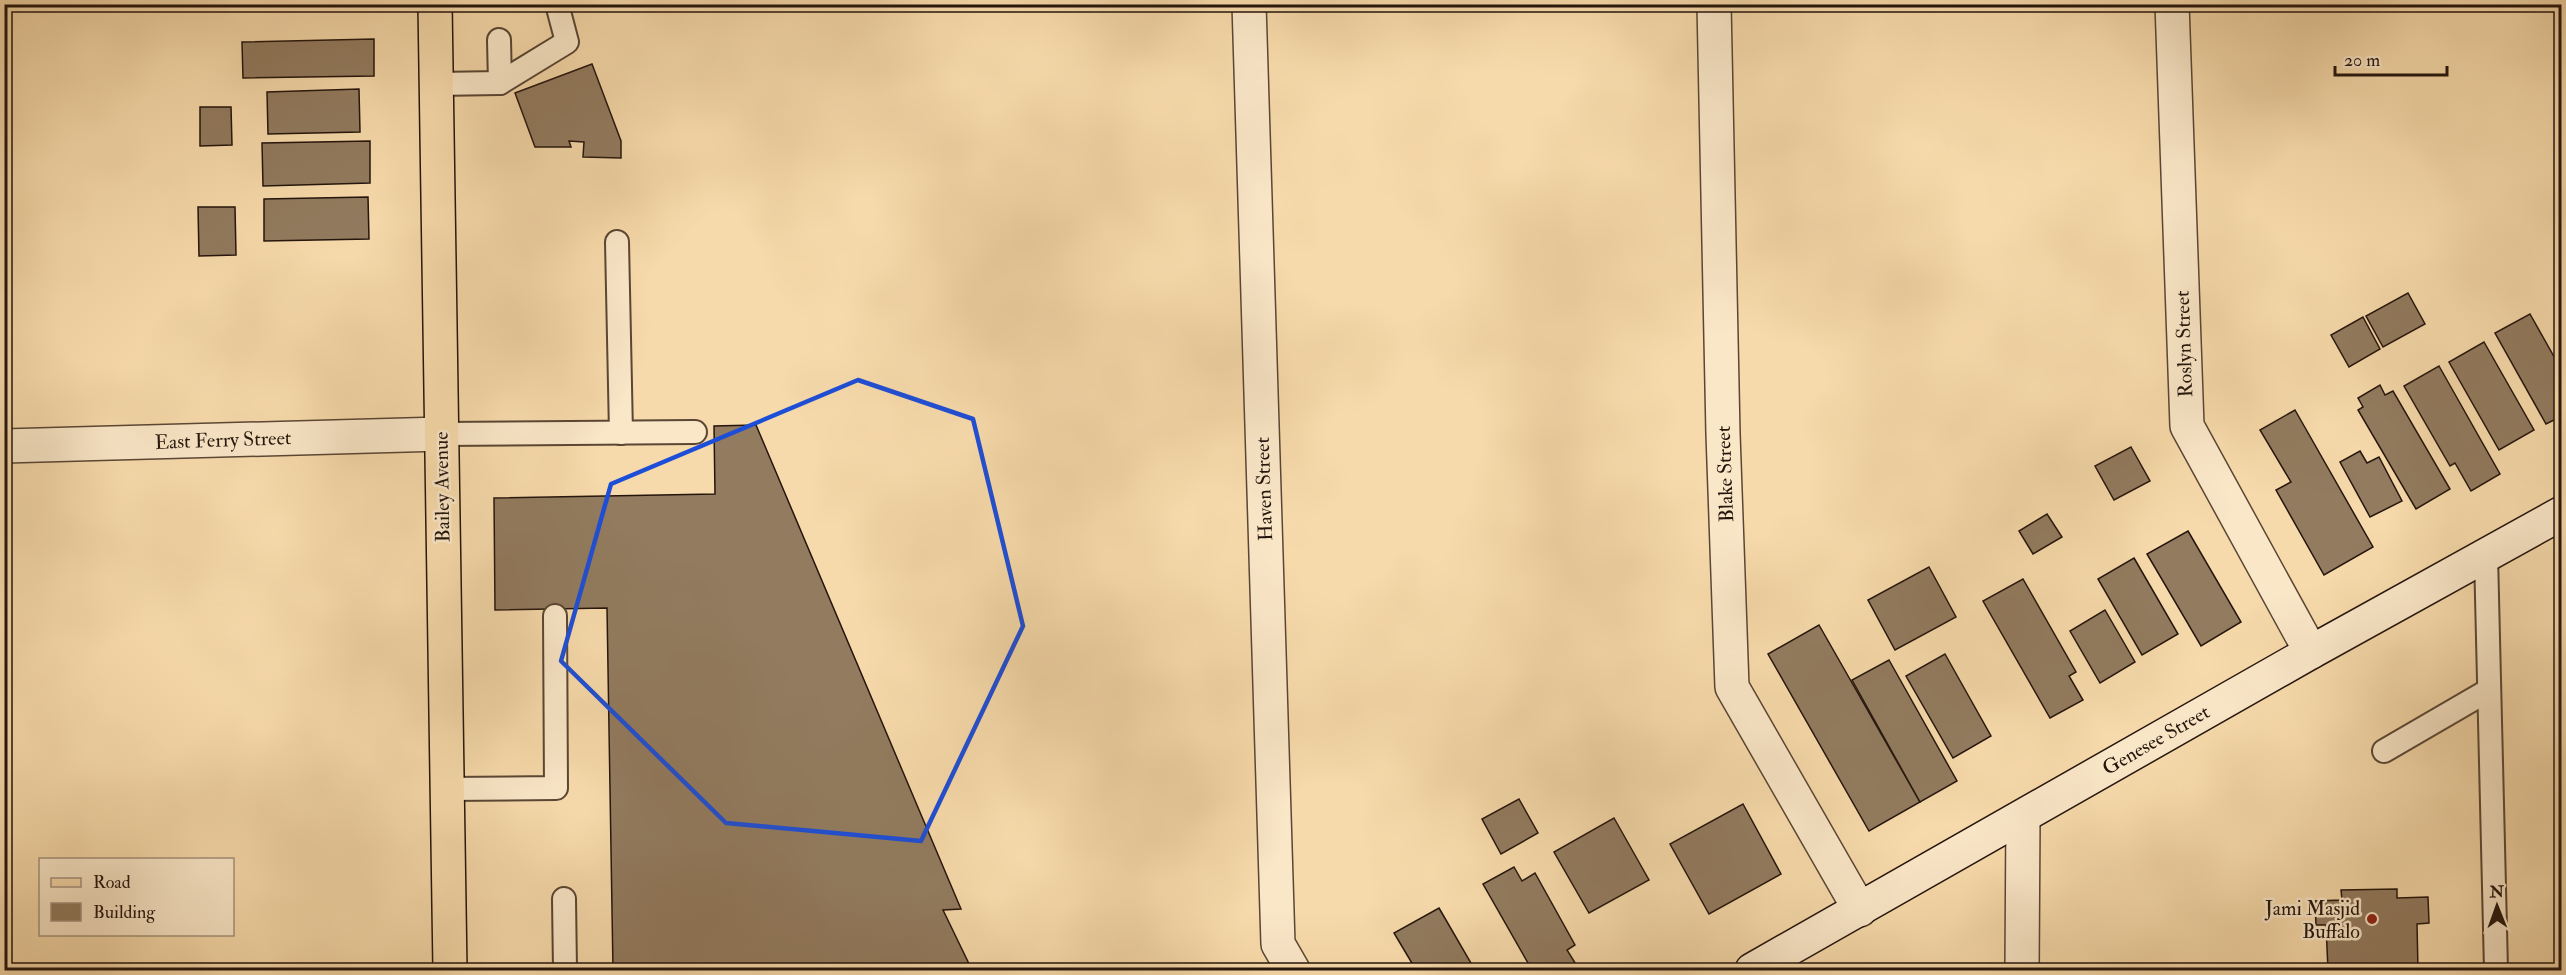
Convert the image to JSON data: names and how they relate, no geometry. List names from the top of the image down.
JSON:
{
  "streets": {
    "main road": ["Bailey Avenue"],
    "street": [
      "Roslyn Street",
      "East Ferry Street",
      "Blake Street",
      "Haven Street",
      "Genesee Street"
    ]
  },
  "crossings": [
    ["Roslyn Street", "Genesee Street"],
    ["East Ferry Street", "Bailey Avenue"],
    ["Blake Street", "Genesee Street"]
  ],
  "places": ["Jami Masjid Buffalo"],
  "legend": ["Road", "Building"],
  "scale_bar": "20 m",
  "north": "top"
}
